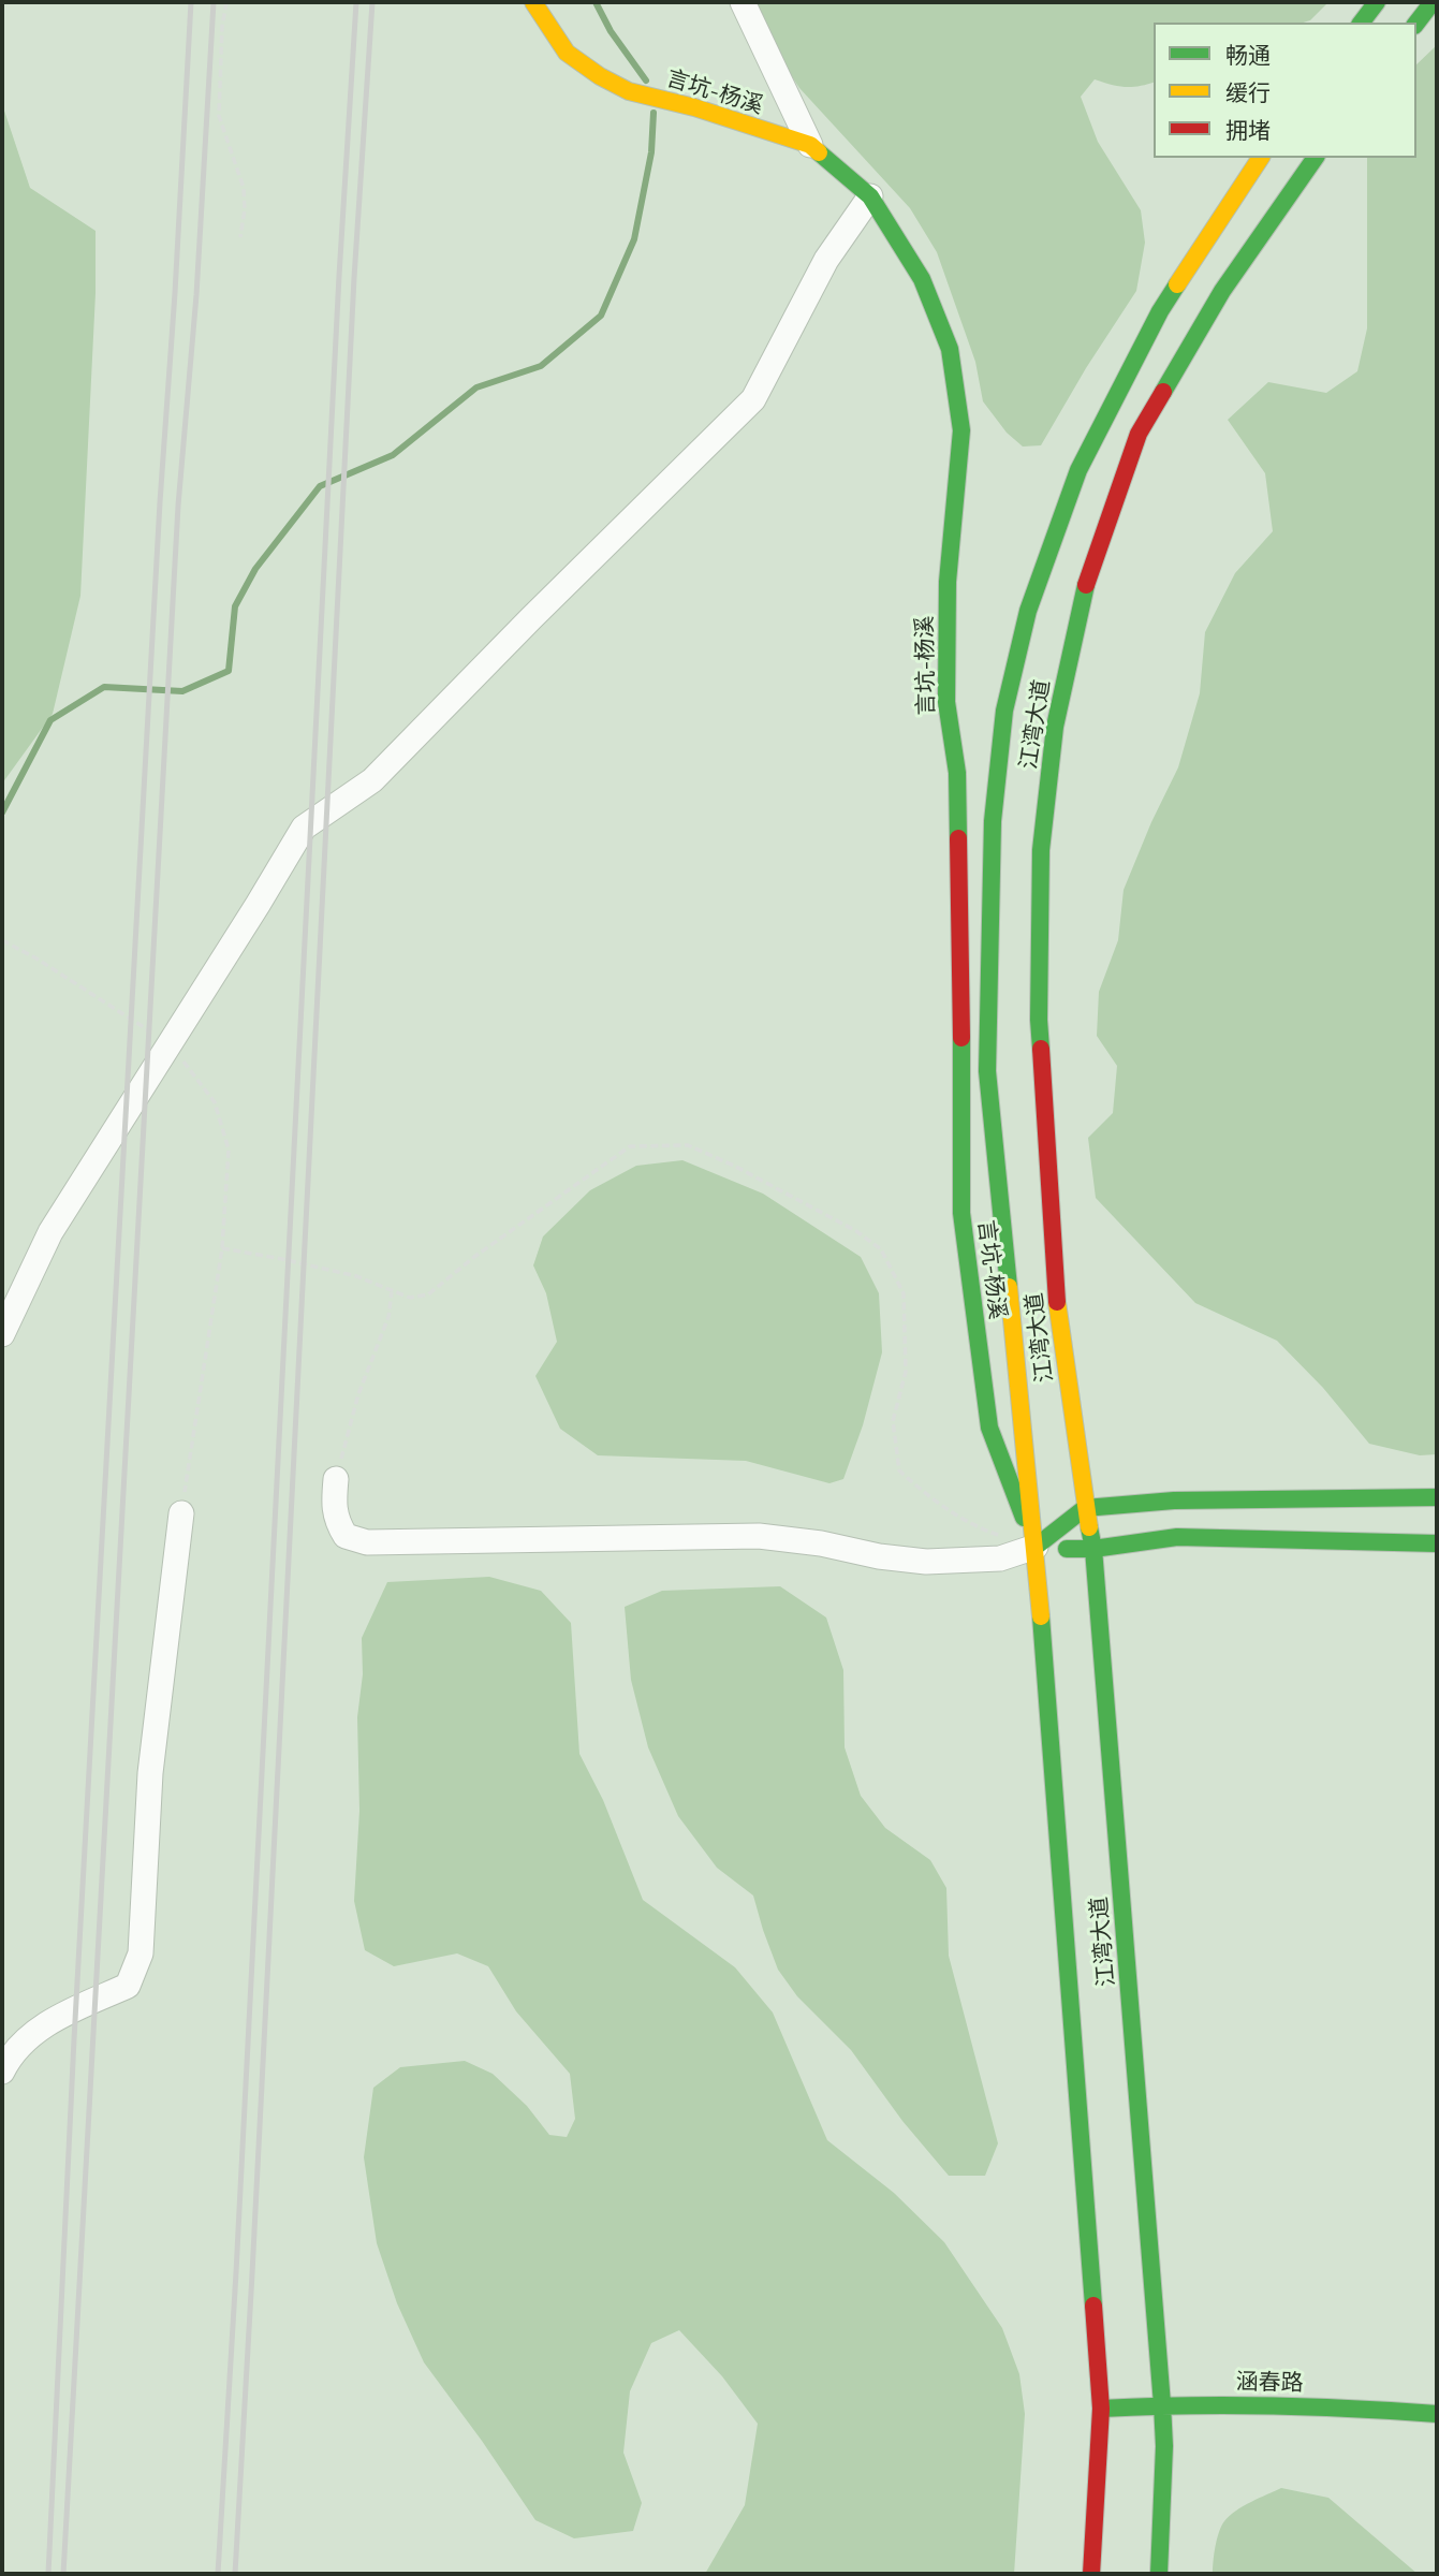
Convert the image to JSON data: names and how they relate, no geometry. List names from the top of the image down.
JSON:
{
  "streets": {
    "main road": ["言坑-杨溪", "江湾大道", "涵春路"]
  },
  "crossings": [
    ["言坑-杨溪", "江湾大道"],
    ["江湾大道", "涵春路"]
  ],
  "legend": ["畅通", "缓行", "拥堵"]
}
